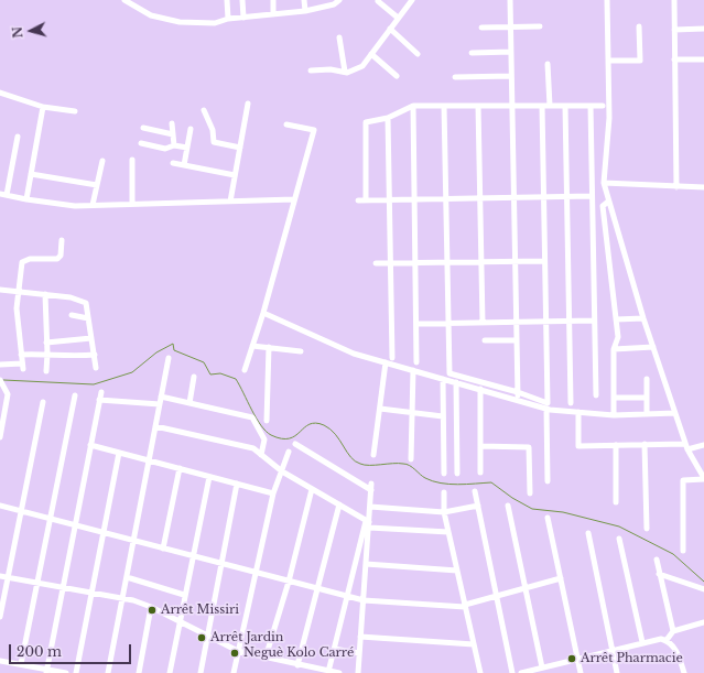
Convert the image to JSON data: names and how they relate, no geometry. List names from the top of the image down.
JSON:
{
  "places": [
    "Arrêt Missiri",
    "Arrêt Jardin",
    "Neguè Kolo Carré",
    "Arrêt Pharmacie"
  ],
  "scale_bar": "200 m",
  "north": "left"
}
